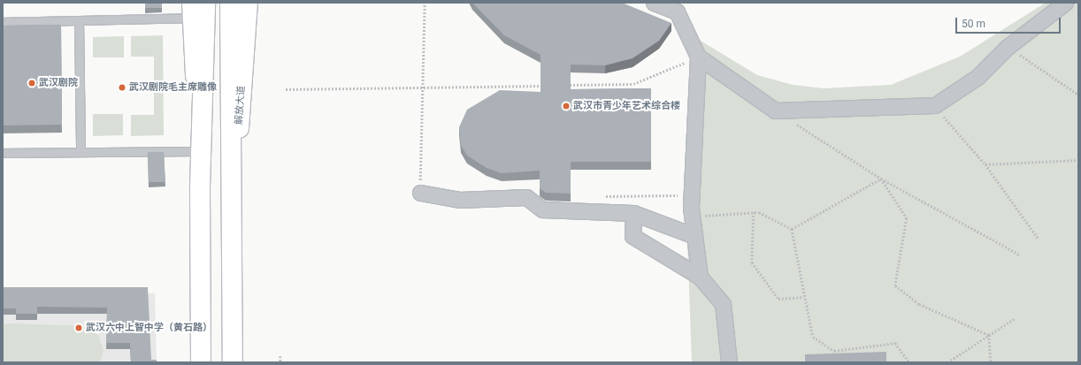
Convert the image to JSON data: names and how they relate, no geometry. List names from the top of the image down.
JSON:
{
  "streets": {
    "main road": ["解放大道"]
  },
  "places": [
    "武汉剧院",
    "武汉剧院毛主席雕像",
    "武汉市青少年艺术综合楼",
    "武汉六中上智中学（黄石路）"
  ],
  "scale_bar": "50 m"
}
